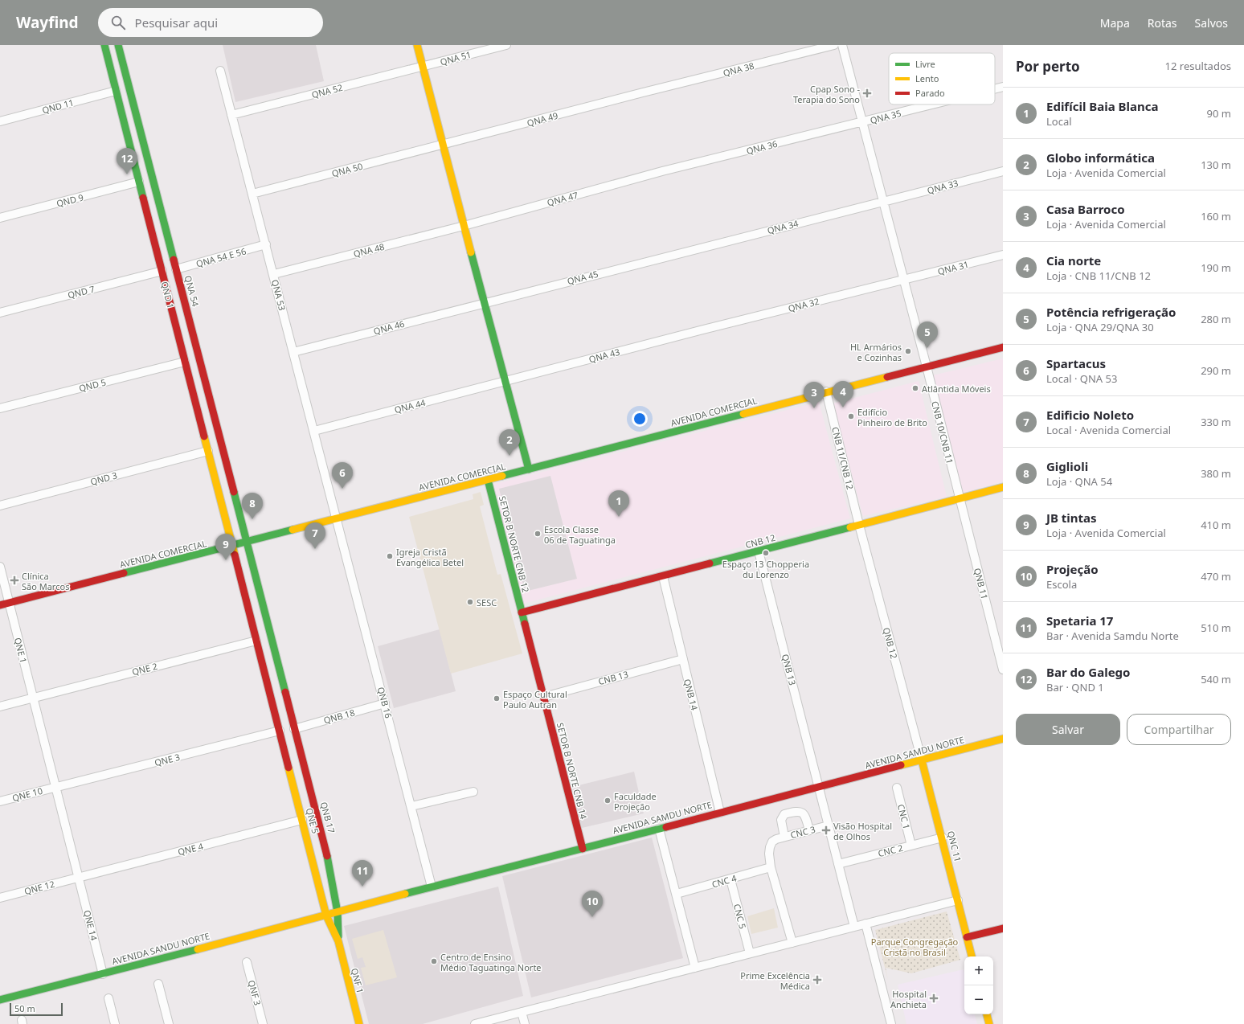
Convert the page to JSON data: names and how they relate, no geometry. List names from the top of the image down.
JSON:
{
  "streets": {
    "main road": [
      "QNA 54",
      "QND 1",
      "AVENIDA COMERCIAL",
      "CNB 12",
      "SETOR B NORTE CNB 12",
      "AVENIDA SAMDU NORTE",
      "SETOR B NORTE CNB 14",
      "QNB 17",
      "QNE 5",
      "QNC 11",
      "AVENIDA SANDU NORTE",
      "QNF 1"
    ],
    "street": [
      "QNA 51",
      "QNA 38",
      "QNA 52",
      "QND 11",
      "QNA 35",
      "QNA 49",
      "QNA 36",
      "QNA 50",
      "QNA 33",
      "QNA 47",
      "QND 9",
      "QNA 34",
      "QNA 48",
      "QNA 54 E 56",
      "QNA 31",
      "QNA 45",
      "QND 7",
      "QNA 53",
      "QNA 32",
      "QNA 46",
      "QNA 43",
      "QND 5",
      "QNA 44",
      "CNB 10/CNB 11",
      "CNB 11/CNB 12",
      "QND 3",
      "QNB 11",
      "QNB 12",
      "QNE 1",
      "QNE 2",
      "QNB 13",
      "CNB 13",
      "QNB 14",
      "QNB 16",
      "QNB 18",
      "QNE 3",
      "QNE 10",
      "CNC 1",
      "CNC 3",
      "QNE 4",
      "CNC 2",
      "CNC 4",
      "QNE 12",
      "CNC 5",
      "QNE 14",
      "QNF 3"
    ]
  },
  "crossings": [
    ["QNA 51", "QNA 52"],
    ["QNA 38", "QNA 49"],
    ["QNA 52", "QNA 53"],
    ["QND 11", "QND 1"],
    ["QNA 35", "QNA 36"],
    ["QNA 35", "CNB 10/CNB 11"],
    ["QNA 49", "QNA 50"],
    ["QNA 36", "QNA 47"],
    ["QNA 36", "CNB 10/CNB 11"],
    ["QNA 50", "QNA 53"],
    ["QNA 33", "QNA 34"],
    ["QNA 33", "CNB 10/CNB 11"],
    ["QNA 47", "QNA 48"],
    ["QND 9", "QND 1"],
    ["QNA 34", "QNA 45"],
    ["QNA 34", "CNB 10/CNB 11"],
    ["QNA 48", "QNA 53"],
    ["QNA 54 E 56", "QNA 54"],
    ["QNA 54 E 56", "QNA 53"],
    ["QNA 31", "QNA 32"],
    ["QNA 31", "CNB 10/CNB 11"],
    ["QNA 45", "QNA 46"],
    ["QNA 54", "AVENIDA COMERCIAL"],
    ["QND 7", "QND 1"],
    ["QND 1", "QND 5"],
    ["QND 1", "AVENIDA COMERCIAL"],
    ["QND 1", "QND 3"],
    ["QND 1", "QNE 2"],
    ["QND 1", "QNE 5"],
    ["QNA 53", "QNA 46"],
    ["QNA 53", "QNA 44"],
    ["QNA 53", "AVENIDA COMERCIAL"],
    ["QNA 53", "QNB 16"],
    ["QNA 32", "QNA 43"],
    ["QNA 32", "CNB 10/CNB 11"],
    ["QNA 43", "QNA 44"],
    ["AVENIDA COMERCIAL", "CNB 10/CNB 11"],
    ["AVENIDA COMERCIAL", "CNB 11/CNB 12"],
    ["AVENIDA COMERCIAL", "SETOR B NORTE CNB 12"],
    ["AVENIDA COMERCIAL", "QNE 1"],
    ["AVENIDA COMERCIAL", "QNB 16"],
    ["CNB 10/CNB 11", "CNB 12"],
    ["CNB 10/CNB 11", "QNB 11"],
    ["CNB 11/CNB 12", "CNB 12"],
    ["CNB 11/CNB 12", "QNB 12"],
    ["CNB 12", "SETOR B NORTE CNB 12"],
    ["CNB 12", "QNB 11"],
    ["CNB 12", "QNB 12"],
    ["CNB 12", "QNB 13"],
    ["CNB 12", "QNB 14"],
    ["SETOR B NORTE CNB 12", "CNB 13"],
    ["SETOR B NORTE CNB 12", "SETOR B NORTE CNB 14"],
    ["QNB 12", "AVENIDA SAMDU NORTE"],
    ["QNB 12", "QNC 11"],
    ["QNE 1", "QNE 2"],
    ["QNE 1", "QNE 3"],
    ["QNE 1", "QNE 10"],
    ["QNE 1", "QNE 14"],
    ["QNE 2", "QNE 5"],
    ["QNB 13", "AVENIDA SAMDU NORTE"],
    ["QNB 13", "CNC 3"],
    ["QNB 13", "CNC 2"],
    ["CNB 13", "QNB 14"],
    ["CNB 13", "SETOR B NORTE CNB 14"],
    ["QNB 14", "AVENIDA SAMDU NORTE"],
    ["QNB 16", "QNB 18"],
    ["QNB 16", "AVENIDA SAMDU NORTE"],
    ["QNB 18", "QNB 17"],
    ["AVENIDA SAMDU NORTE", "SETOR B NORTE CNB 14"],
    ["AVENIDA SAMDU NORTE", "QNB 17"],
    ["AVENIDA SAMDU NORTE", "QNE 5"],
    ["AVENIDA SAMDU NORTE", "QNC 11"],
    ["AVENIDA SAMDU NORTE", "AVENIDA SANDU NORTE"],
    ["AVENIDA SAMDU NORTE", "QNF 1"],
    ["QNE 3", "QNE 10"],
    ["QNE 3", "QNE 5"],
    ["QNE 3", "QNE 14"],
    ["QNE 10", "QNE 14"],
    ["CNC 1", "CNC 2"],
    ["QNB 17", "QNF 1"],
    ["QNE 5", "QNE 4"],
    ["QNE 5", "AVENIDA SANDU NORTE"],
    ["QNE 5", "QNF 1"],
    ["QNC 11", "CNC 2"],
    ["QNE 4", "QNE 12"],
    ["QNE 4", "QNE 14"],
    ["CNC 4", "CNC 5"],
    ["QNE 12", "QNE 14"],
    ["QNE 14", "AVENIDA SANDU NORTE"],
    ["AVENIDA SANDU NORTE", "QNF 1"]
  ],
  "parks": ["Parque Congregação Cristã no Brasil"],
  "places": {
    "health": [
      "Cpap Sono - Terapia do Sono",
      "Clínica São Marcos",
      "Visão Hospital de Olhos",
      "Prime Excelência Médica",
      "Hospital Anchieta"
    ],
    "other": [
      "HL Armários e Cozinhas",
      "Atlântida Móveis",
      "Edifício Pinheiro de Brito",
      "Escola Classe 06 de Taguatinga",
      "Espaço 13 Chopperia du Lorenzo",
      "Igreja Cristã Evangélica Betel",
      "SESC",
      "Espaço Cultural Paulo Autran",
      "Faculdade Projeção",
      "Centro de Ensino Médio Taguatinga Norte"
    ]
  },
  "legend": ["Livre", "Lento", "Parado"],
  "scale_bar": "50 m",
  "page": {
    "header": "Wayfind",
    "search": "Pesquisar aqui",
    "nav": ["Mapa", "Rotas", "Salvos"],
    "heading": ["Por perto", "12 resultados"],
    "list": [
      {
        "mark": "1",
        "name": "Edifícil Baia Blanca",
        "note": "Local",
        "value": "90 m"
      },
      {
        "mark": "2",
        "name": "Globo informática",
        "note": "Loja · Avenida Comercial",
        "value": "130 m"
      },
      {
        "mark": "3",
        "name": "Casa Barroco",
        "note": "Loja · Avenida Comercial",
        "value": "160 m"
      },
      {
        "mark": "4",
        "name": "Cia norte",
        "note": "Loja · CNB 11/CNB 12",
        "value": "190 m"
      },
      {
        "mark": "5",
        "name": "Potência refrigeração",
        "note": "Loja · QNA 29/QNA 30",
        "value": "280 m"
      },
      {
        "mark": "6",
        "name": "Spartacus",
        "note": "Local · QNA 53",
        "value": "290 m"
      },
      {
        "mark": "7",
        "name": "Edificio Noleto",
        "note": "Local · Avenida Comercial",
        "value": "330 m"
      },
      {
        "mark": "8",
        "name": "Giglioli",
        "note": "Loja · QNA 54",
        "value": "380 m"
      },
      {
        "mark": "9",
        "name": "JB tintas",
        "note": "Loja · Avenida Comercial",
        "value": "410 m"
      },
      {
        "mark": "10",
        "name": "Projeção",
        "note": "Escola",
        "value": "470 m"
      },
      {
        "mark": "11",
        "name": "Spetaria 17",
        "note": "Bar · Avenida Samdu Norte",
        "value": "510 m"
      },
      {
        "mark": "12",
        "name": "Bar do Galego",
        "note": "Bar · QND 1",
        "value": "540 m"
      }
    ],
    "pins": [
      "12",
      "5",
      "4",
      "3",
      "2",
      "6",
      "1",
      "8",
      "7",
      "9",
      "11",
      "10"
    ],
    "buttons": ["Salvar", "Compartilhar"],
    "map_buttons": ["+", "−"],
    "scale": "50 m"
  }
}
